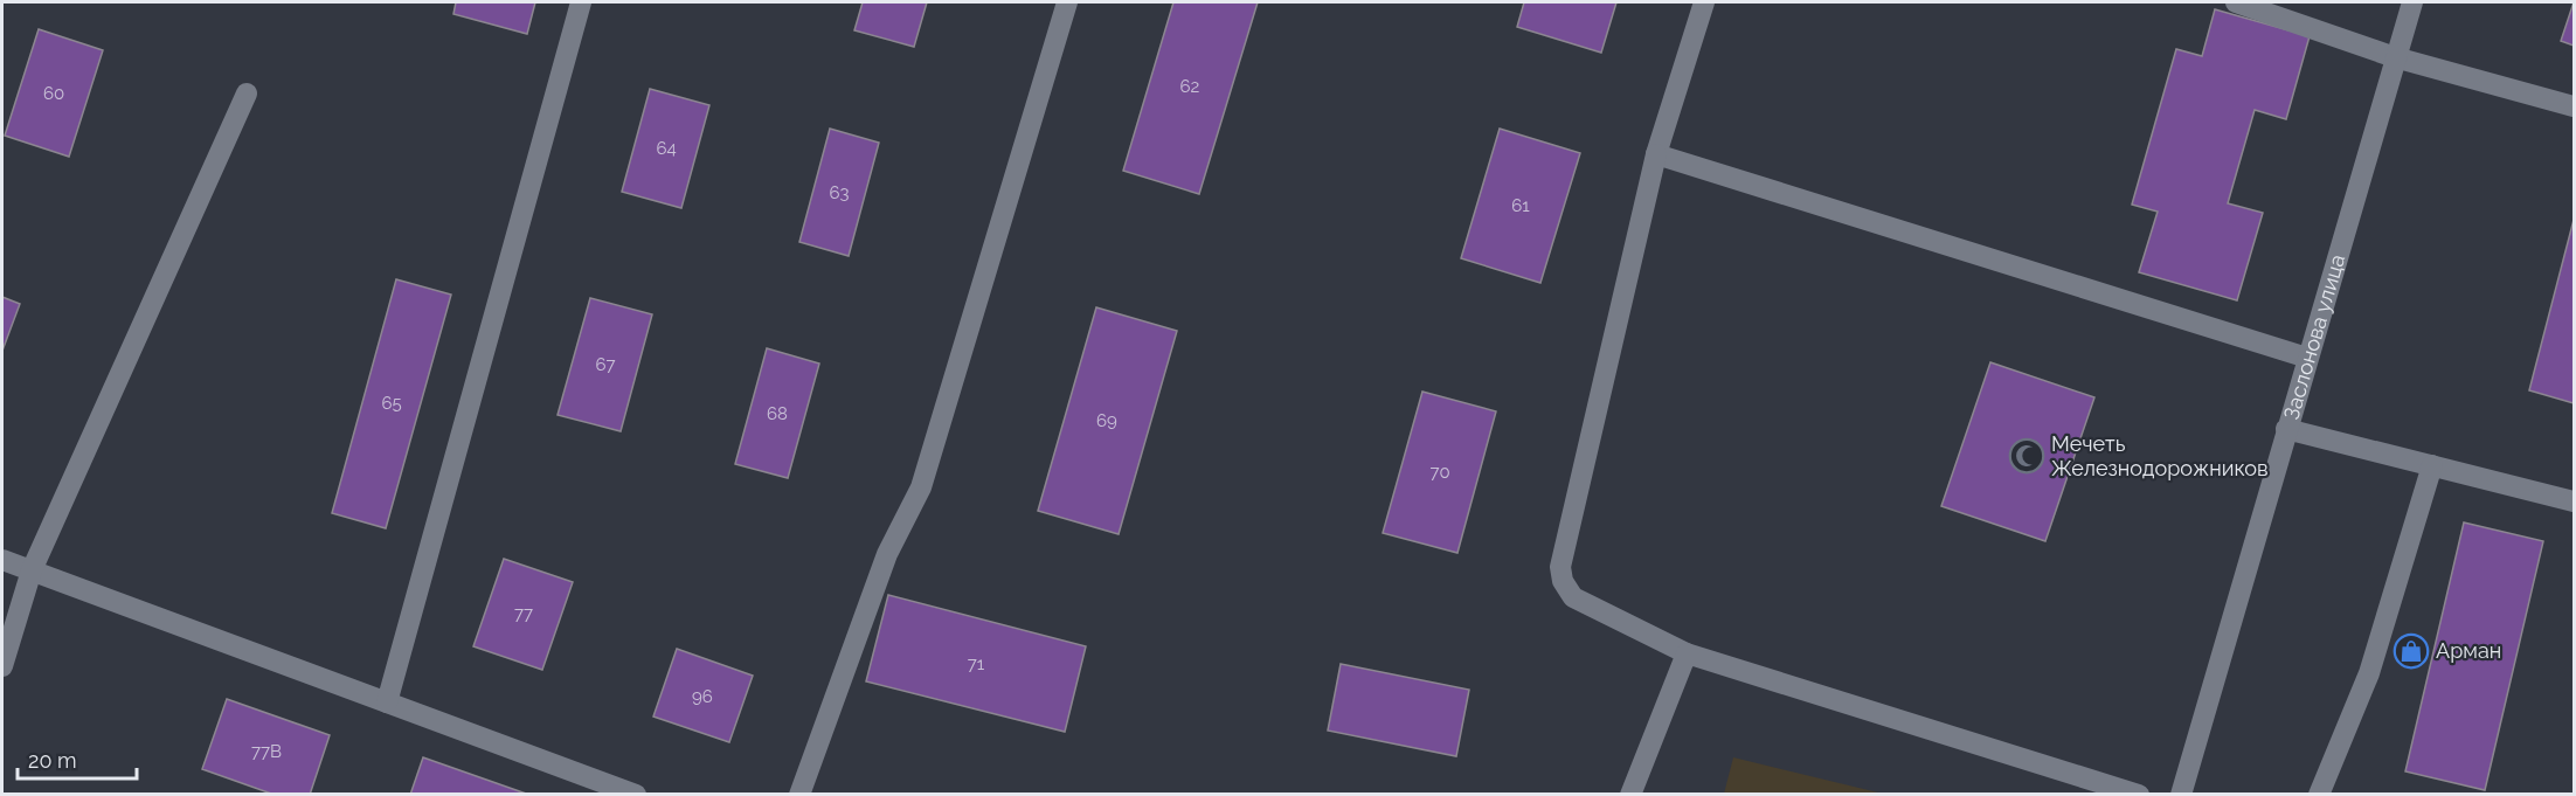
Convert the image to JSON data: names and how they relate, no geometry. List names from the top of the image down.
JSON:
{
  "streets": {
    "street": ["Заслонова улица"]
  },
  "places": {
    "mosque": ["Мечеть Железнодорожников"],
    "shop": ["Арман"]
  },
  "house_numbers": [
    "62",
    "60",
    "64",
    "63",
    "61",
    "67",
    "65",
    "68",
    "69",
    "70",
    "77",
    "71",
    "96",
    "77B"
  ],
  "scale_bar": "20 m"
}
